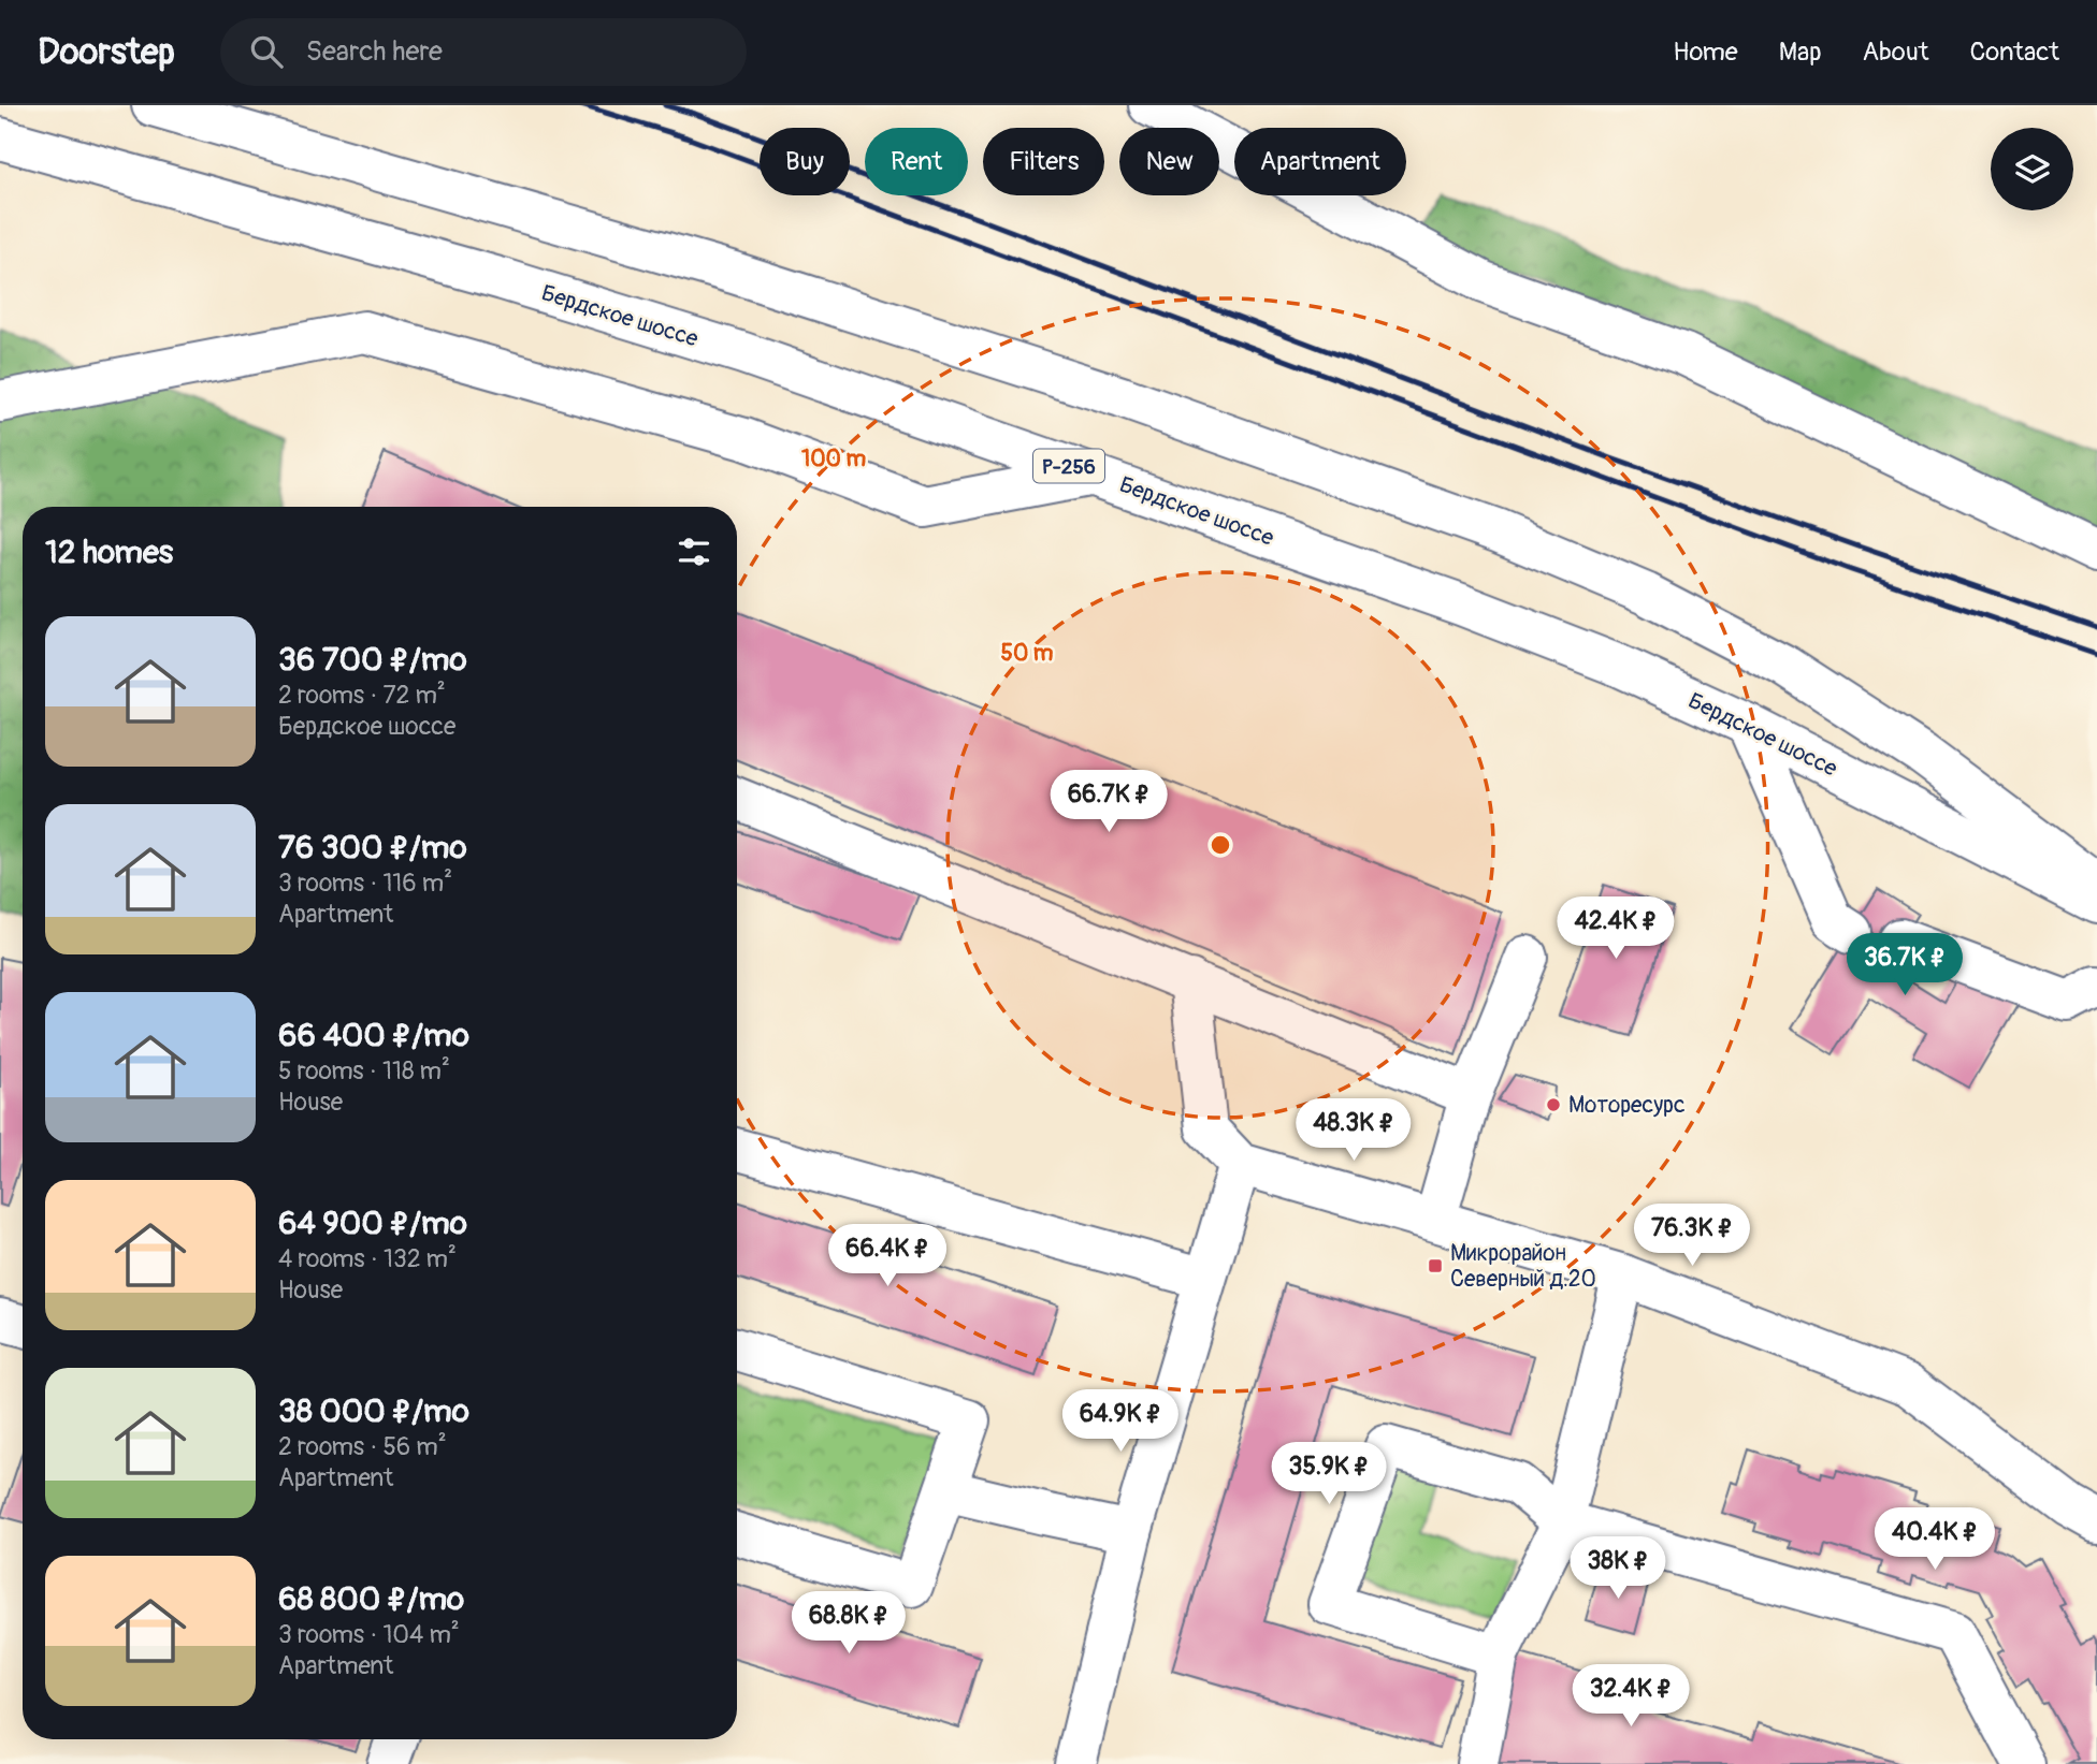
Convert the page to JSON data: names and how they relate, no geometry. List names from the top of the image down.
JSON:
{
  "streets": {
    "main road": ["Бердское шоссе", "Р-256"]
  },
  "places": {
    "other": ["Моторесурс"],
    "transit": ["Микрорайон Северный д.20"]
  },
  "page": {
    "header": "Doorstep",
    "search": "Search here",
    "nav": [
      "Home",
      "Map",
      "About",
      "Contact"
    ],
    "chip": [
      "Buy",
      "Rent",
      "Filters",
      "New",
      "Apartment"
    ],
    "heading": "12 homes",
    "list": [
      {
        "name": "36 700 ₽/mo",
        "note": "2 rooms · 72 m² · Бердское шоссе"
      },
      {
        "name": "76 300 ₽/mo",
        "note": "3 rooms · 116 m² · Apartment"
      },
      {
        "name": "66 400 ₽/mo",
        "note": "5 rooms · 118 m² · House"
      },
      {
        "name": "64 900 ₽/mo",
        "note": "4 rooms · 132 m² · House"
      },
      {
        "name": "38 000 ₽/mo",
        "note": "2 rooms · 56 m² · Apartment"
      },
      {
        "name": "68 800 ₽/mo",
        "note": "3 rooms · 104 m² · Apartment"
      }
    ],
    "price": [
      "66.7K ₽",
      "42.4K ₽",
      "36.7K ₽",
      "48.3K ₽",
      "76.3K ₽",
      "66.4K ₽",
      "64.9K ₽",
      "35.9K ₽",
      "40.4K ₽",
      "38K ₽",
      "68.8K ₽",
      "32.4K ₽"
    ]
  },
  "rings": ["100 m", "50 m"]
}
